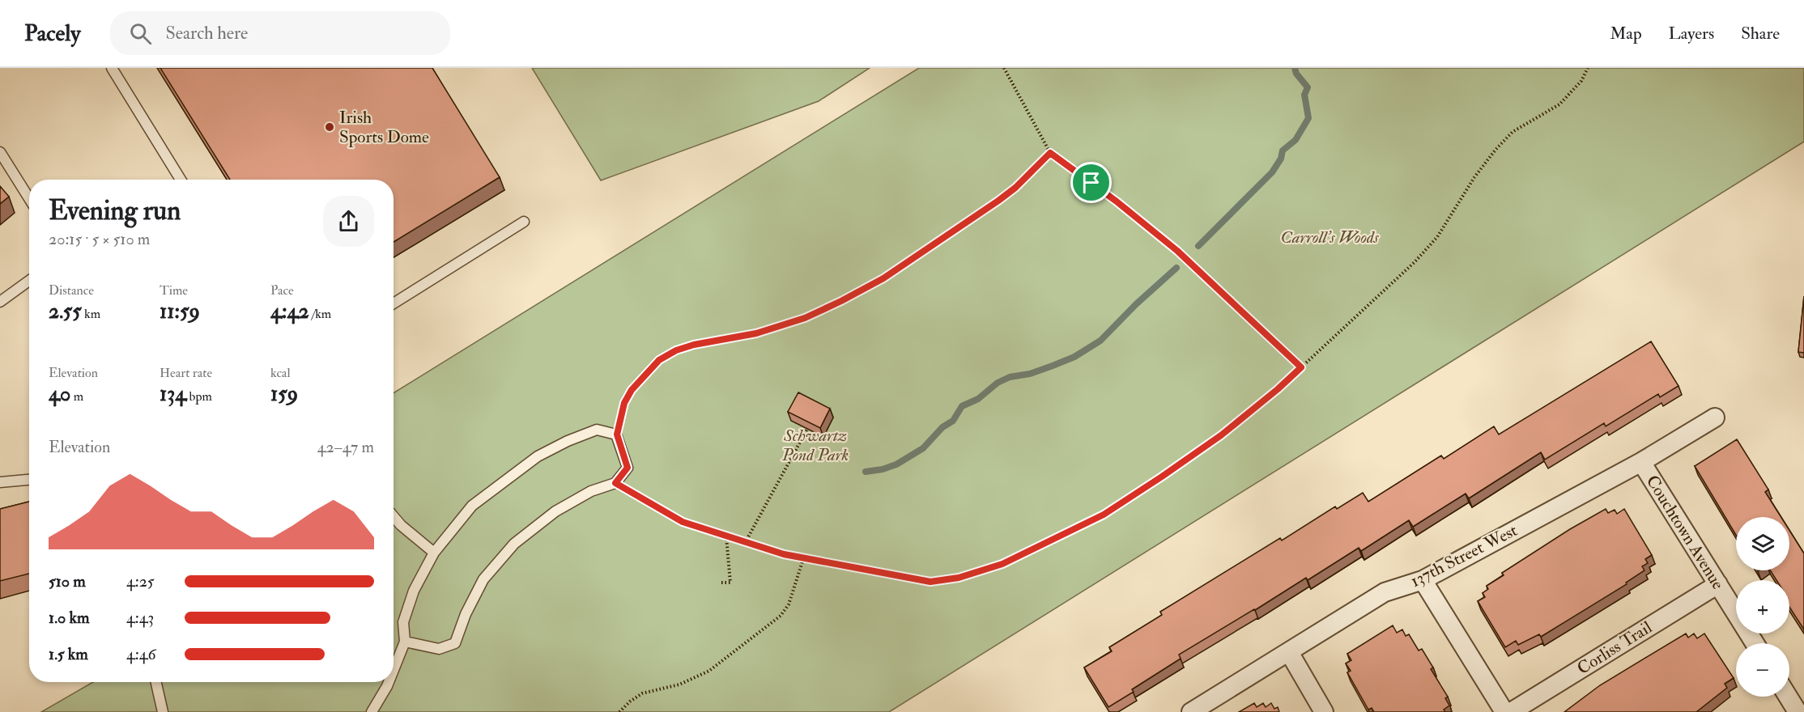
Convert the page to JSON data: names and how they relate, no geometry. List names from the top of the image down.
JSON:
{
  "streets": {
    "street": ["Couchtown Avenue", "137th Street West", "Corliss Trail"]
  },
  "crossings": [
    ["Couchtown Avenue", "137th Street West"],
    ["Couchtown Avenue", "Corliss Trail"]
  ],
  "parks": ["Carroll's Woods", "Schwartz Pond Park"],
  "places": ["Irish Sports Dome"],
  "page": {
    "header": "Pacely",
    "search": "Search here",
    "nav": ["Map", "Layers", "Share"],
    "heading": ["Evening run", "20:15 · 5 × 510 m"],
    "stats": [
      ["Distance", "2.55 km"],
      ["Time", "11:59"],
      ["Pace", "4:42 /km"],
      ["Elevation", "40 m"],
      ["Heart rate", "134 bpm"],
      ["kcal", "159"]
    ],
    "chart": ["Elevation", "42–47 m"],
    "map_buttons": ["+", "−"],
    "list": [
      {
        "name": "510 m",
        "note": "4:25"
      },
      {
        "name": "1.0 km",
        "note": "4:43"
      },
      {
        "name": "1.5 km",
        "note": "4:46"
      }
    ]
  }
}
